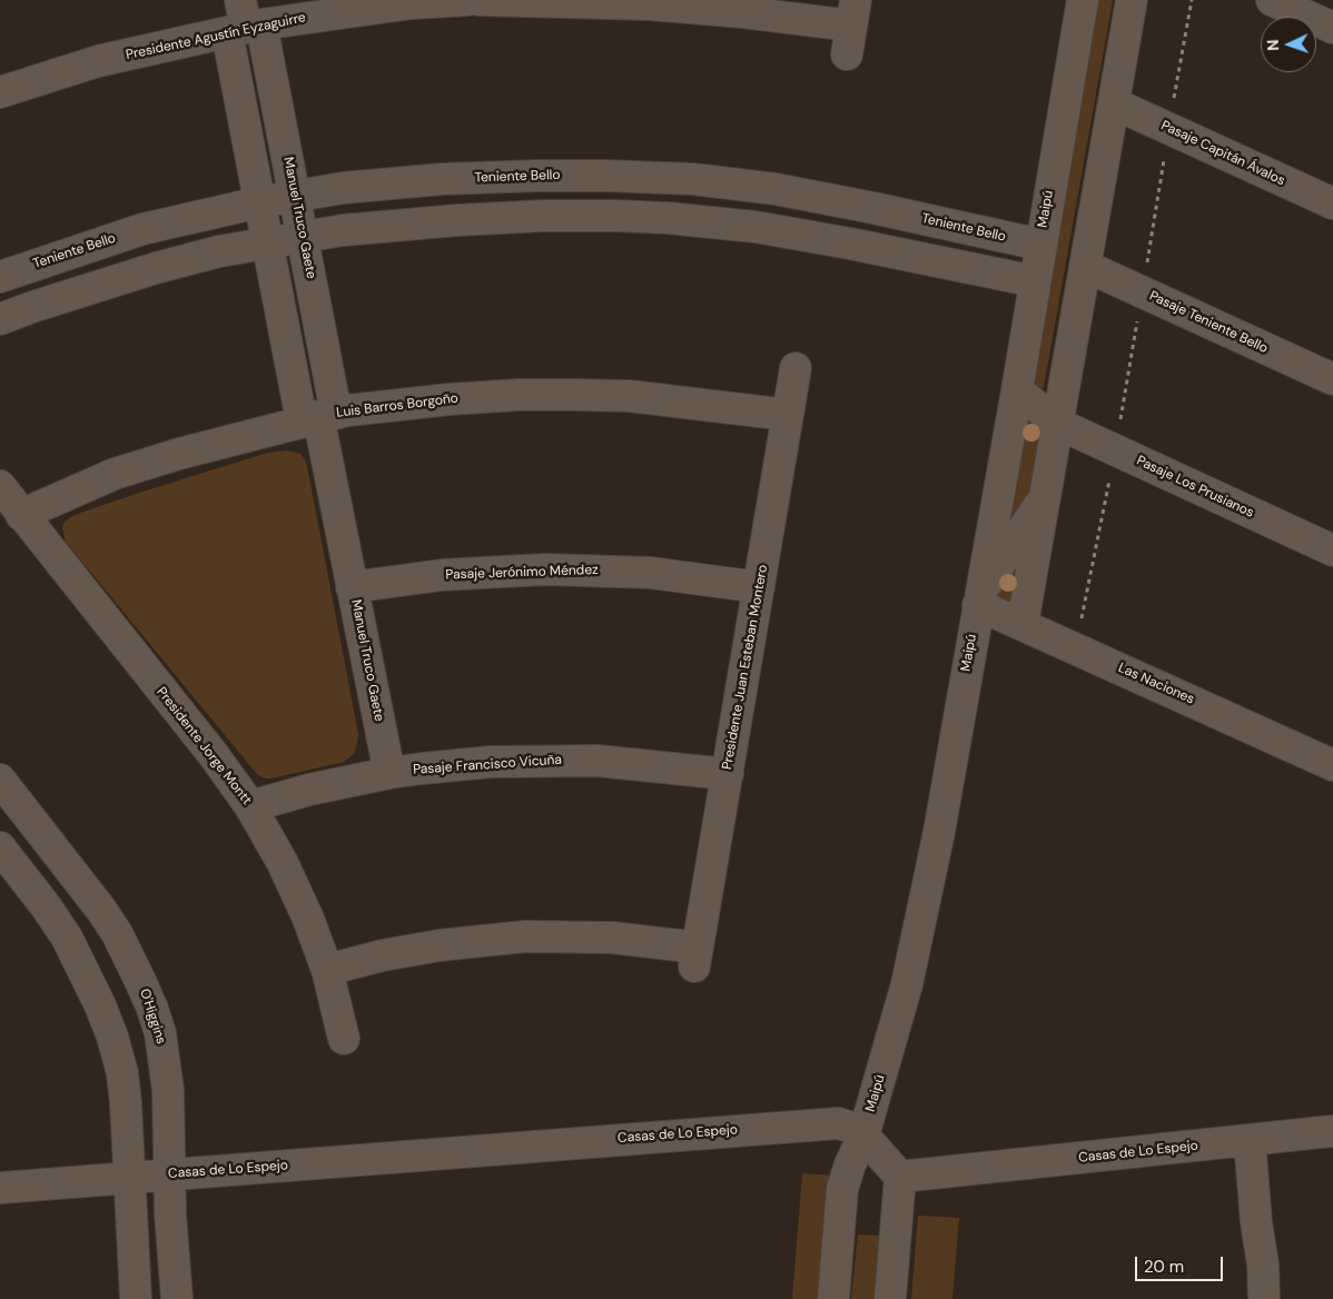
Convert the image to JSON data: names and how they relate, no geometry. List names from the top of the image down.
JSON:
{
  "streets": {
    "street": [
      "Presidente Agustín Eyzaguirre",
      "Pasaje Capitán Ávalos",
      "Teniente Bello",
      "Maipú",
      "Manuel Truco Gaete",
      "Pasaje Teniente Bello",
      "Luis Barros Borgoño",
      "Pasaje Los Prusianos",
      "Pasaje Jerónimo Méndez",
      "Presidente Juan Esteban Montero",
      "Las Naciones",
      "Presidente Jorge Montt",
      "Pasaje Francisco Vicuña",
      "O'Higgins",
      "Casas de Lo Espejo"
    ]
  },
  "crossings": [
    ["Presidente Agustín Eyzaguirre", "Manuel Truco Gaete"],
    ["Teniente Bello", "Maipú"],
    ["Teniente Bello", "Manuel Truco Gaete"],
    ["Maipú", "Pasaje Los Prusianos"],
    ["Maipú", "Las Naciones"],
    ["Maipú", "Casas de Lo Espejo"],
    ["Manuel Truco Gaete", "Luis Barros Borgoño"],
    ["Manuel Truco Gaete", "Pasaje Jerónimo Méndez"],
    ["Manuel Truco Gaete", "Pasaje Francisco Vicuña"],
    ["Luis Barros Borgoño", "Presidente Juan Esteban Montero"],
    ["Luis Barros Borgoño", "Presidente Jorge Montt"],
    ["Pasaje Jerónimo Méndez", "Presidente Juan Esteban Montero"],
    ["Presidente Juan Esteban Montero", "Presidente Jorge Montt"],
    ["Presidente Juan Esteban Montero", "Pasaje Francisco Vicuña"],
    ["Presidente Jorge Montt", "Pasaje Francisco Vicuña"],
    ["O'Higgins", "Casas de Lo Espejo"]
  ],
  "scale_bar": "20 m",
  "north": "left"
}
